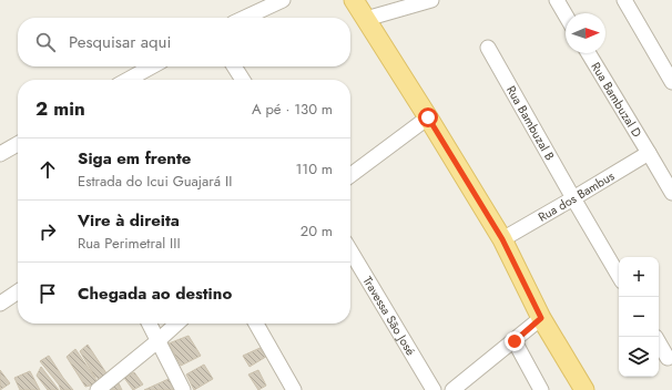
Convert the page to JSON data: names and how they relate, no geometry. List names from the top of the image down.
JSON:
{
  "streets": {
    "street": [
      "Rua Bambuzal D",
      "Rua Bambuzal B",
      "Rua dos Bambus",
      "Travessa São José"
    ]
  },
  "crossings": [
    ["Rua Bambuzal D", "Rua dos Bambus"],
    ["Rua Bambuzal B", "Rua dos Bambus"]
  ],
  "north": "right",
  "page": {
    "search": "Pesquisar aqui",
    "heading": ["2 min", "A pé · 130 m"],
    "list": [
      ["Siga em frente", "Estrada do Icui Guajará II", "110 m"],
      ["Vire à direita", "Rua Perimetral III", "20 m"],
      "Chegada ao destino"
    ],
    "map_buttons": ["+", "−"]
  }
}
